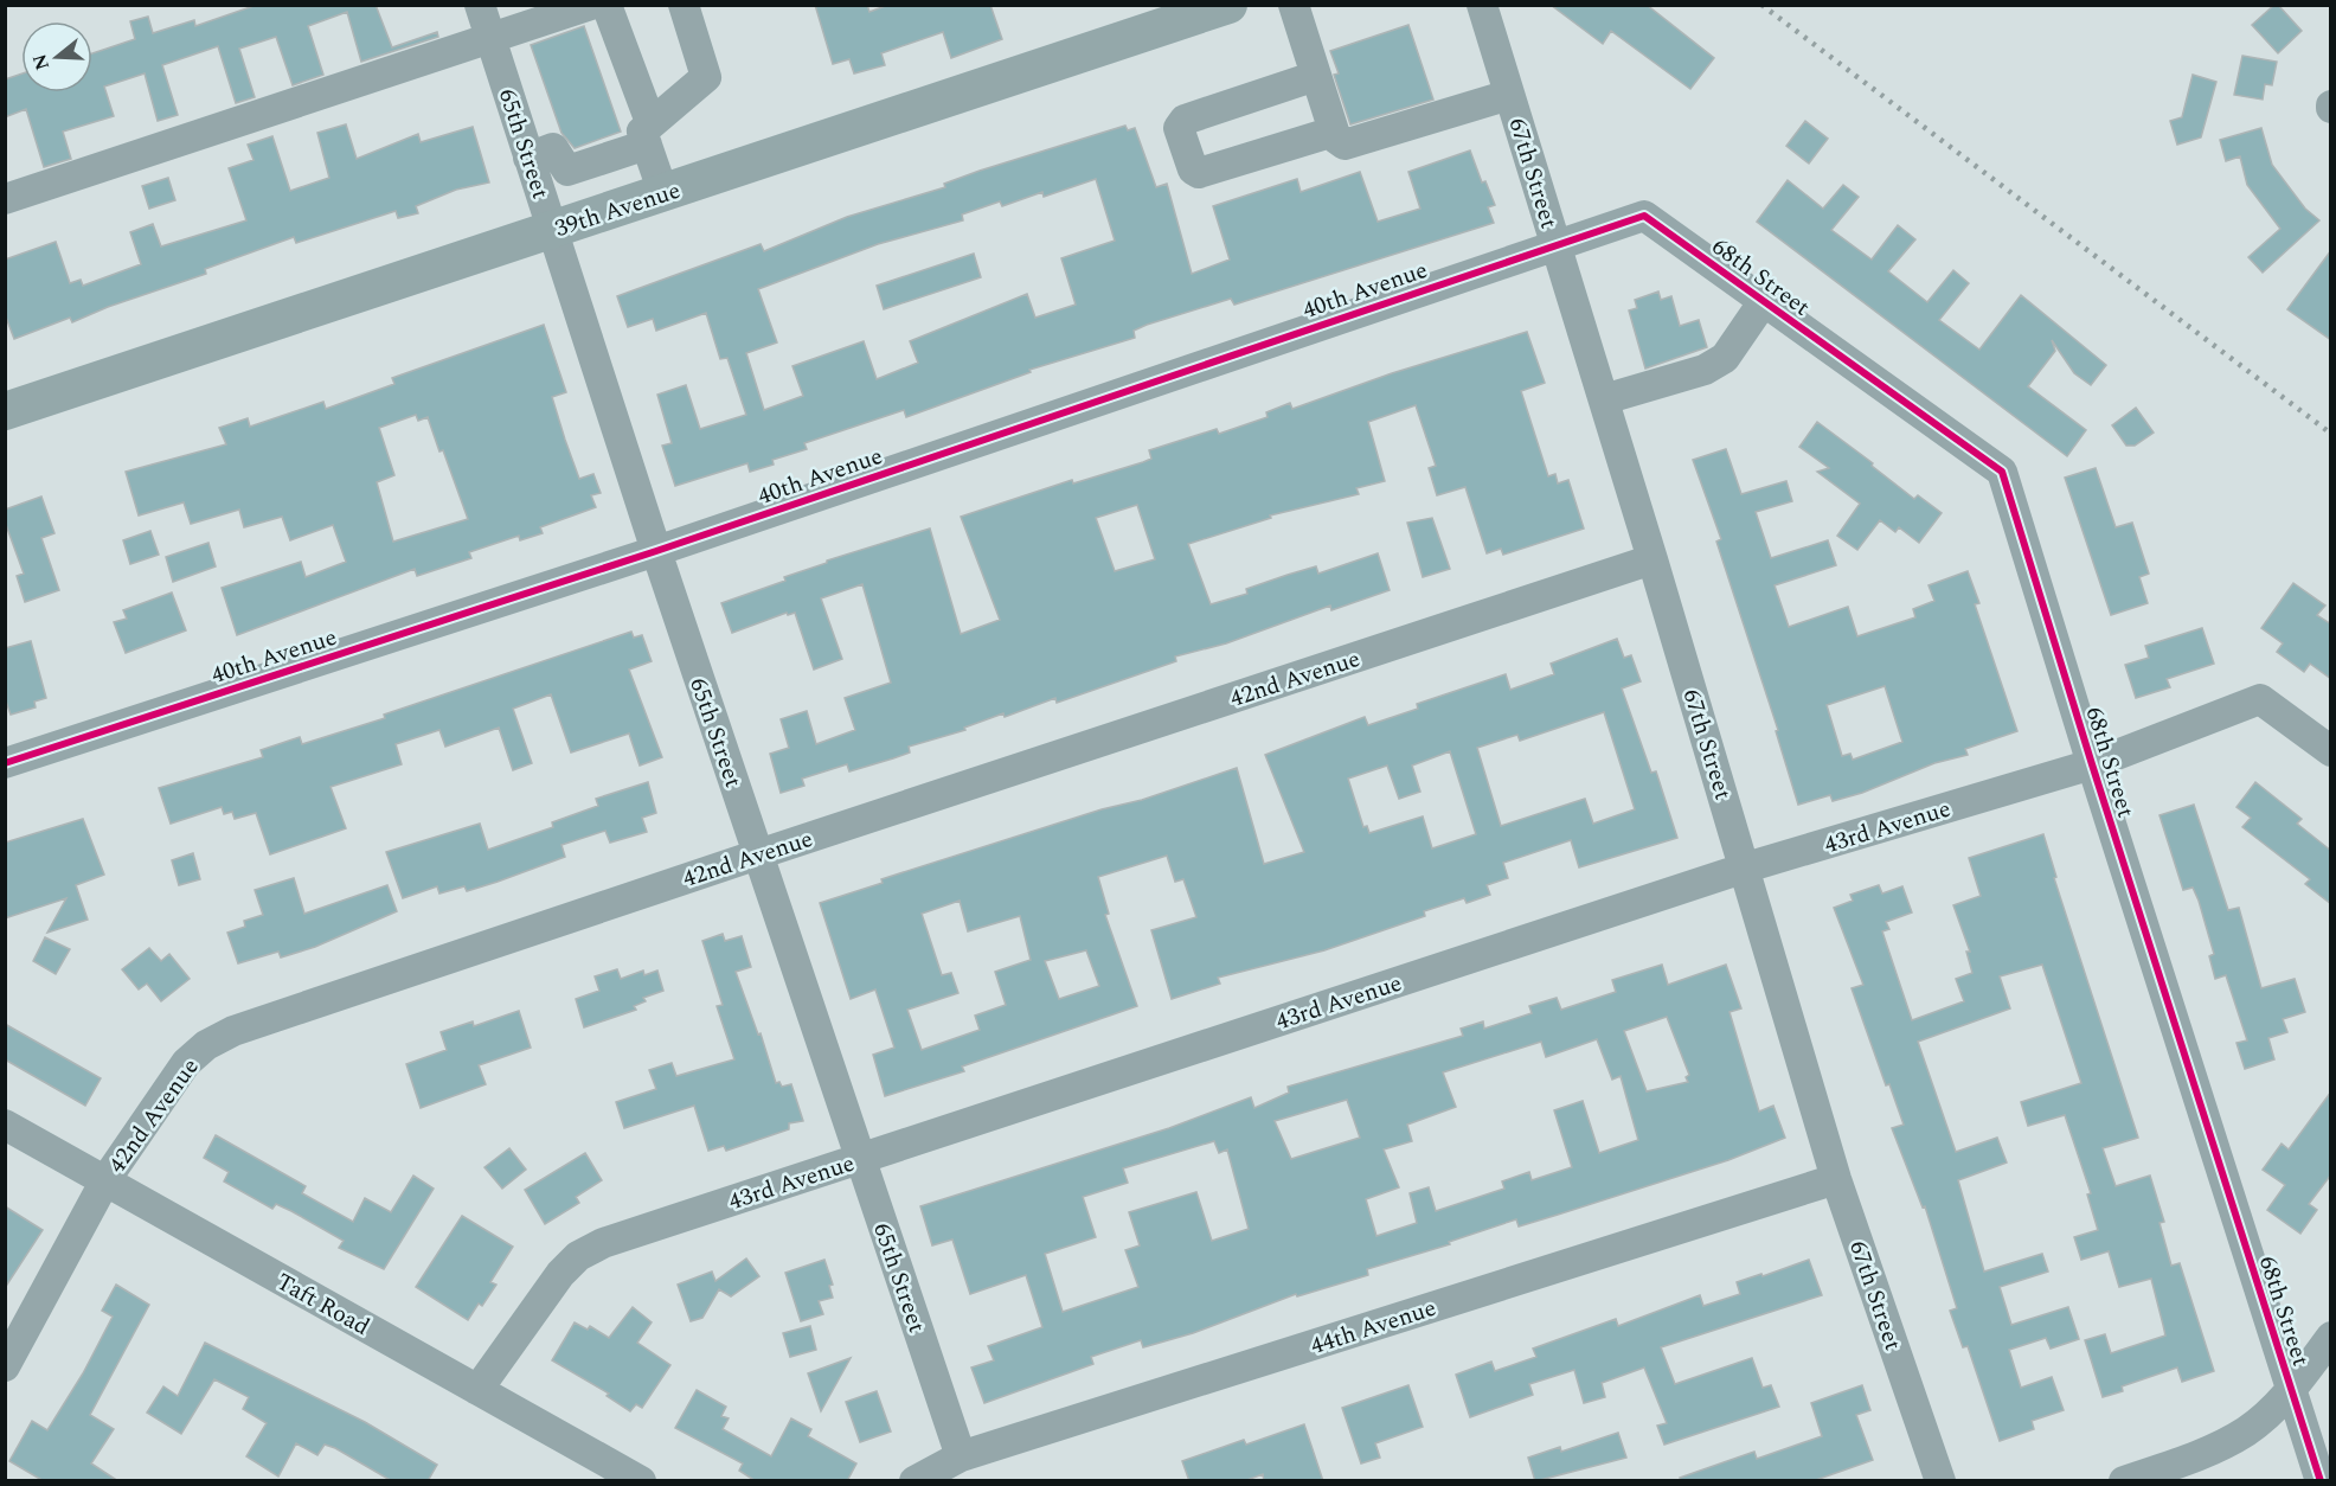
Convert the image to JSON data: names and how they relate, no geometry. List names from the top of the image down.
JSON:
{
  "streets": {
    "main road": ["39th Avenue"],
    "street": [
      "65th Street",
      "67th Street",
      "68th Street",
      "40th Avenue",
      "42nd Avenue",
      "43rd Avenue",
      "Taft Road",
      "44th Avenue"
    ]
  },
  "crossings": [
    ["65th Street", "39th Avenue"],
    ["65th Street", "40th Avenue"],
    ["65th Street", "42nd Avenue"],
    ["65th Street", "43rd Avenue"],
    ["65th Street", "44th Avenue"],
    ["67th Street", "40th Avenue"],
    ["67th Street", "42nd Avenue"],
    ["67th Street", "43rd Avenue"],
    ["67th Street", "44th Avenue"],
    ["68th Street", "40th Avenue"],
    ["68th Street", "43rd Avenue"],
    ["42nd Avenue", "Taft Road"],
    ["43rd Avenue", "Taft Road"]
  ],
  "north": "left"
}
